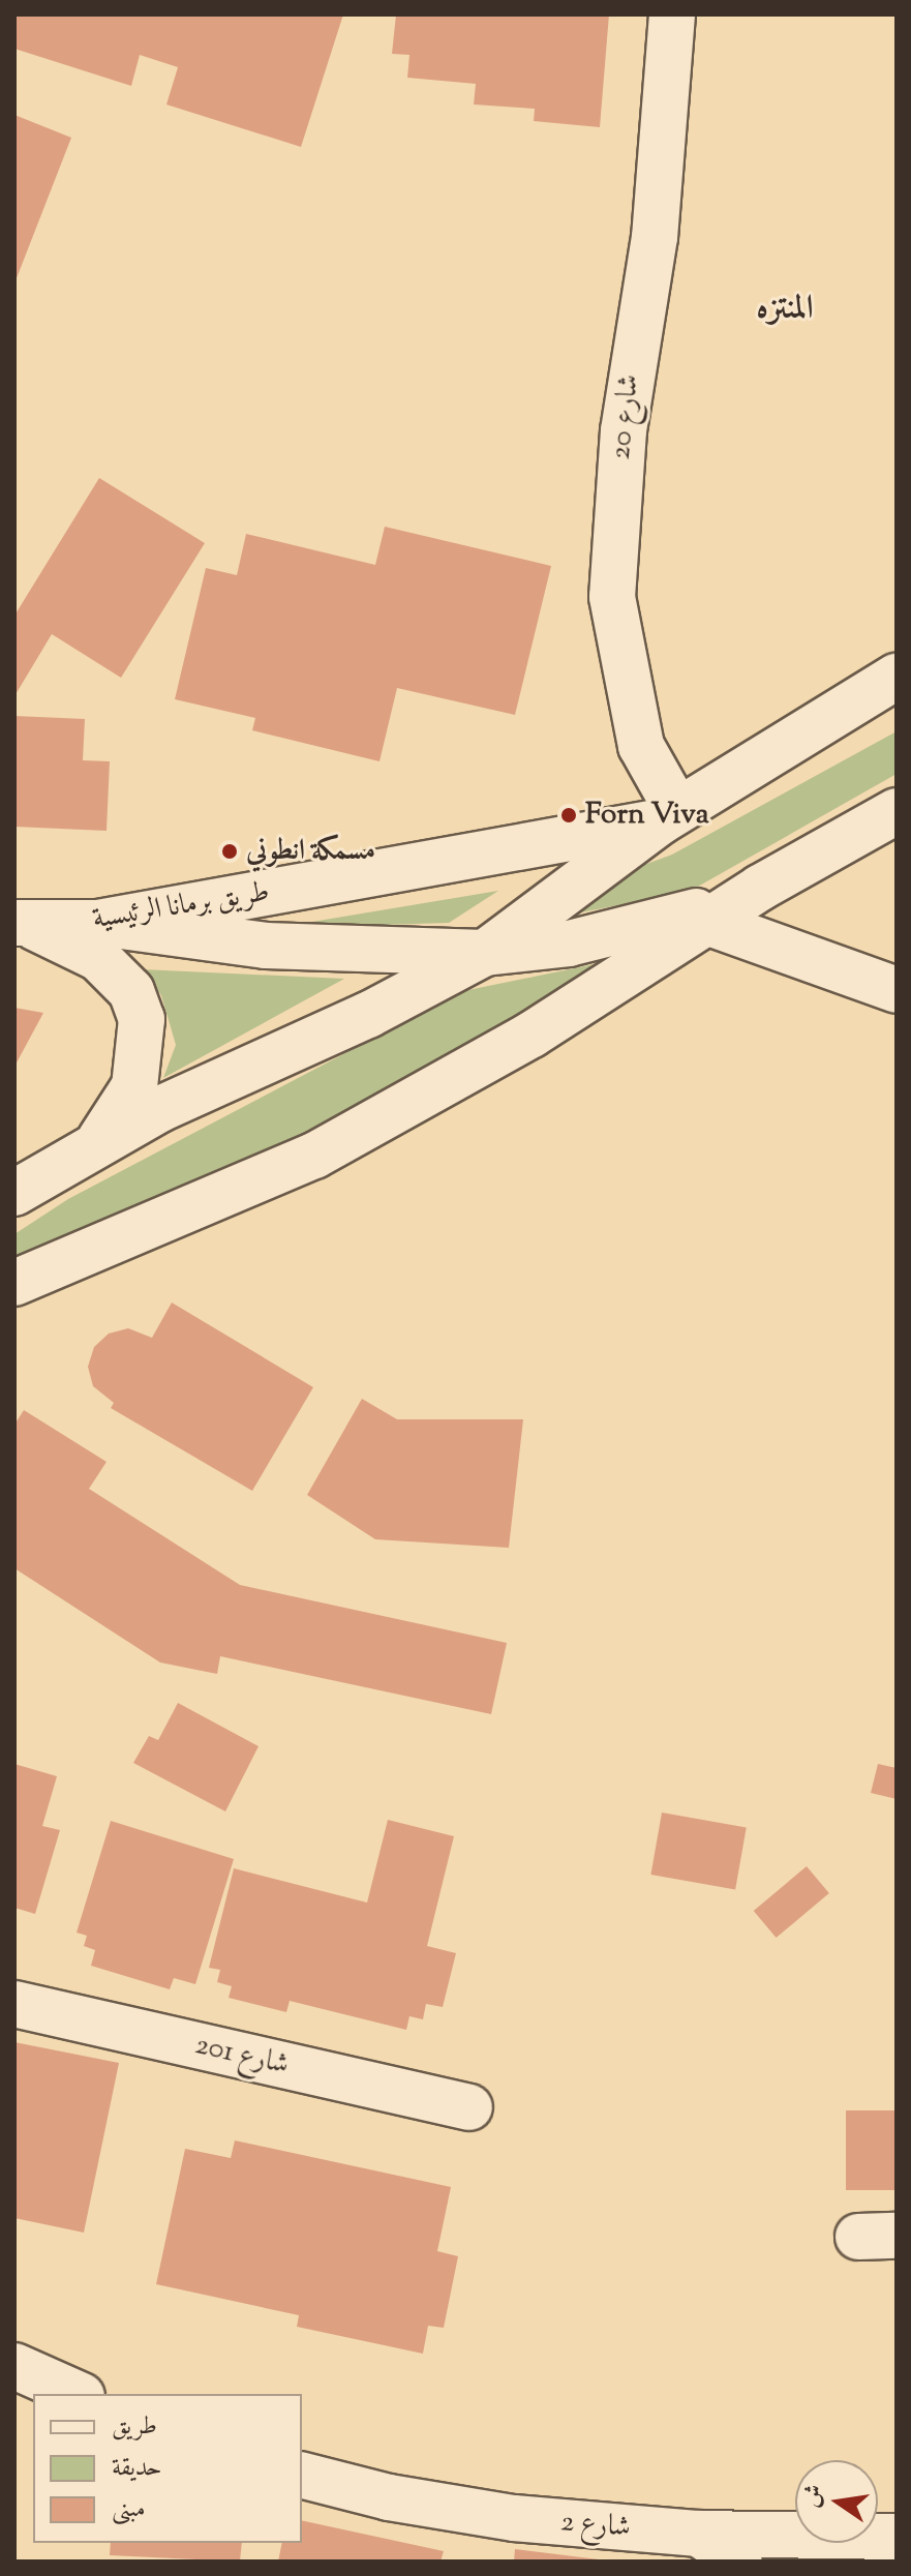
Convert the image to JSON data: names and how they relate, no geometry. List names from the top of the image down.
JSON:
{
  "streets": {
    "street": [
      "شارع 20",
      "طريق برمانا الرئيسية",
      "شارع 201",
      "شارع 2"
    ]
  },
  "crossings": [
    ["شارع 20", "طريق برمانا الرئيسية"]
  ],
  "districts": ["المنتزه"],
  "places": ["Forn Viva", "مسمكة انطوني"],
  "legend": ["طريق", "حديقة", "مبنى"],
  "north": "left"
}
